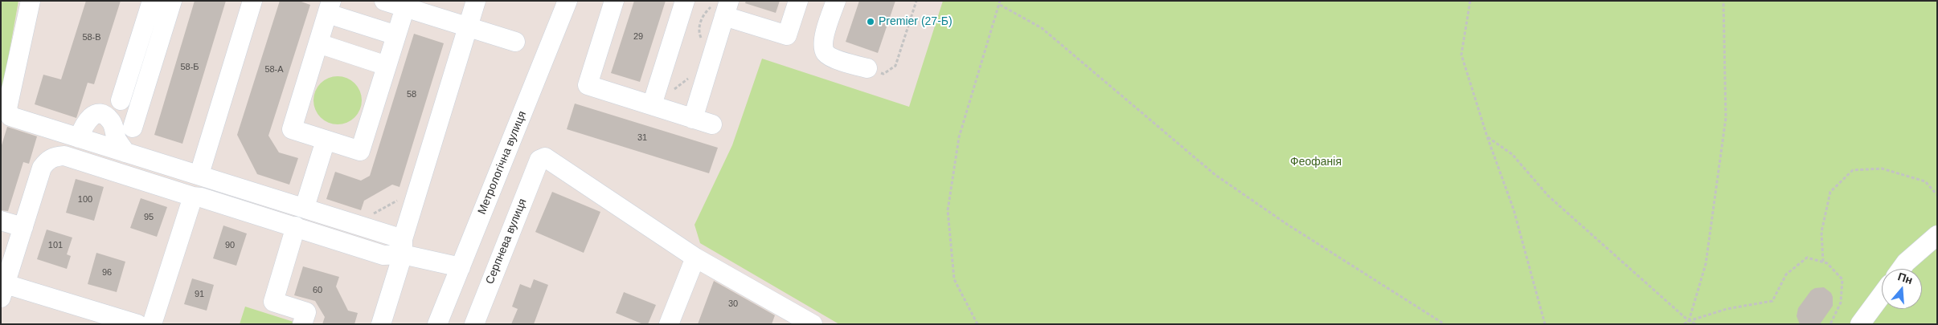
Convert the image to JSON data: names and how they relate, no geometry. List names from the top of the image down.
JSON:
{
  "streets": {
    "street": ["Метрологічна вулиця", "Серпнева вулиця"]
  },
  "parks": ["Феофанія"],
  "places": ["Premier (27-Б)"],
  "house_numbers": [
    "29",
    "58-В",
    "58-Б",
    "58-А",
    "58",
    "31",
    "100",
    "95",
    "101",
    "90",
    "96",
    "60",
    "91",
    "30"
  ],
  "north": "top"
}
